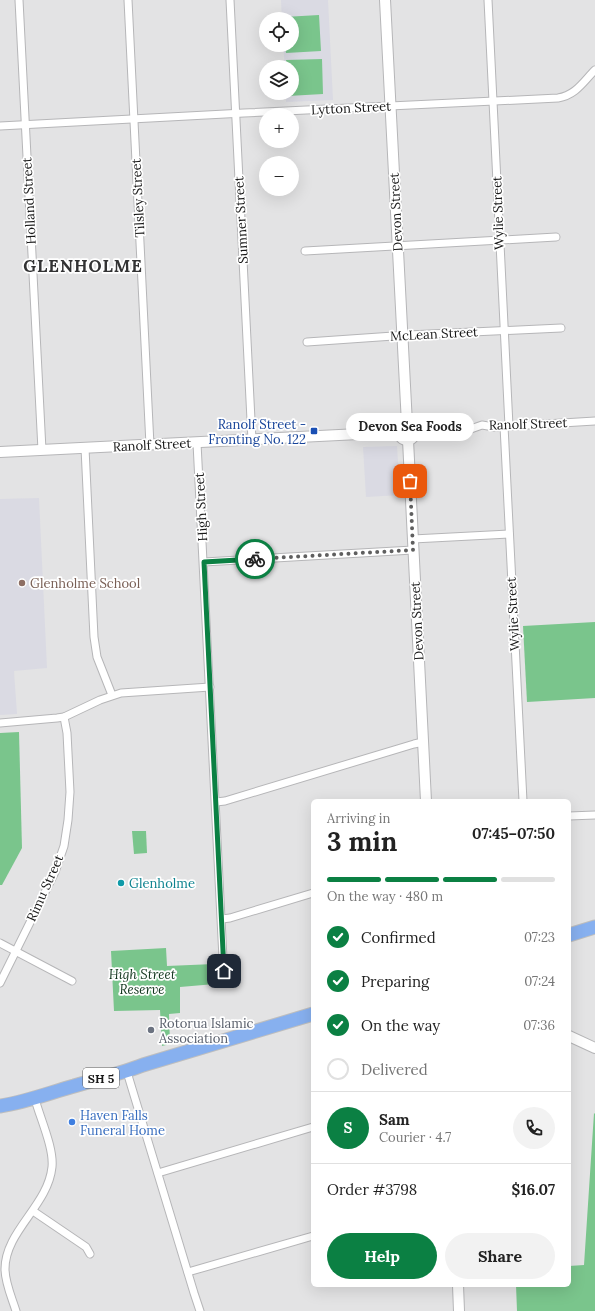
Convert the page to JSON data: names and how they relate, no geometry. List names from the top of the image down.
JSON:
{
  "streets": {
    "highway": ["SH 5"],
    "main road": ["Devon Street", "Ranolf Street"],
    "street": [
      "Lytton Street",
      "Tilsley Street",
      "Holland Street",
      "Wylie Street",
      "Sumner Street",
      "McLean Street",
      "High Street",
      "Rimu Street"
    ]
  },
  "crossings": [
    ["Lytton Street", "Tilsley Street"],
    ["Lytton Street", "Holland Street"],
    ["Lytton Street", "Devon Street"],
    ["Lytton Street", "Wylie Street"],
    ["Lytton Street", "Sumner Street"],
    ["Tilsley Street", "Ranolf Street"],
    ["Holland Street", "Ranolf Street"],
    ["Devon Street", "McLean Street"],
    ["Devon Street", "Ranolf Street"],
    ["Wylie Street", "McLean Street"],
    ["Wylie Street", "Ranolf Street"],
    ["Sumner Street", "Ranolf Street"],
    ["Ranolf Street", "High Street"]
  ],
  "districts": ["GLENHOLME"],
  "parks": ["High Street Reserve"],
  "places": {
    "transit": ["Ranolf Street - Fronting No. 122"],
    "other": [
      "Devon Sea Foods",
      "Glenholme School",
      "Glenholme",
      "Rotorua Islamic Association",
      "Haven Falls Funeral Home"
    ]
  },
  "page": {
    "map_buttons": ["+", "−"],
    "bubble": "Devon Sea Foods",
    "heading": ["3 min", "Arriving in", "07:45–07:50"],
    "panel": [
      "Sam",
      "Courier · 4.7",
      "Order #3798",
      "$16.07"
    ],
    "bar": "On the way · 480 m",
    "list": [
      ["Confirmed", "07:23"],
      ["Preparing", "07:24"],
      ["On the way", "07:36"],
      "Delivered"
    ],
    "round": "S",
    "buttons": ["Help", "Share"]
  }
}
